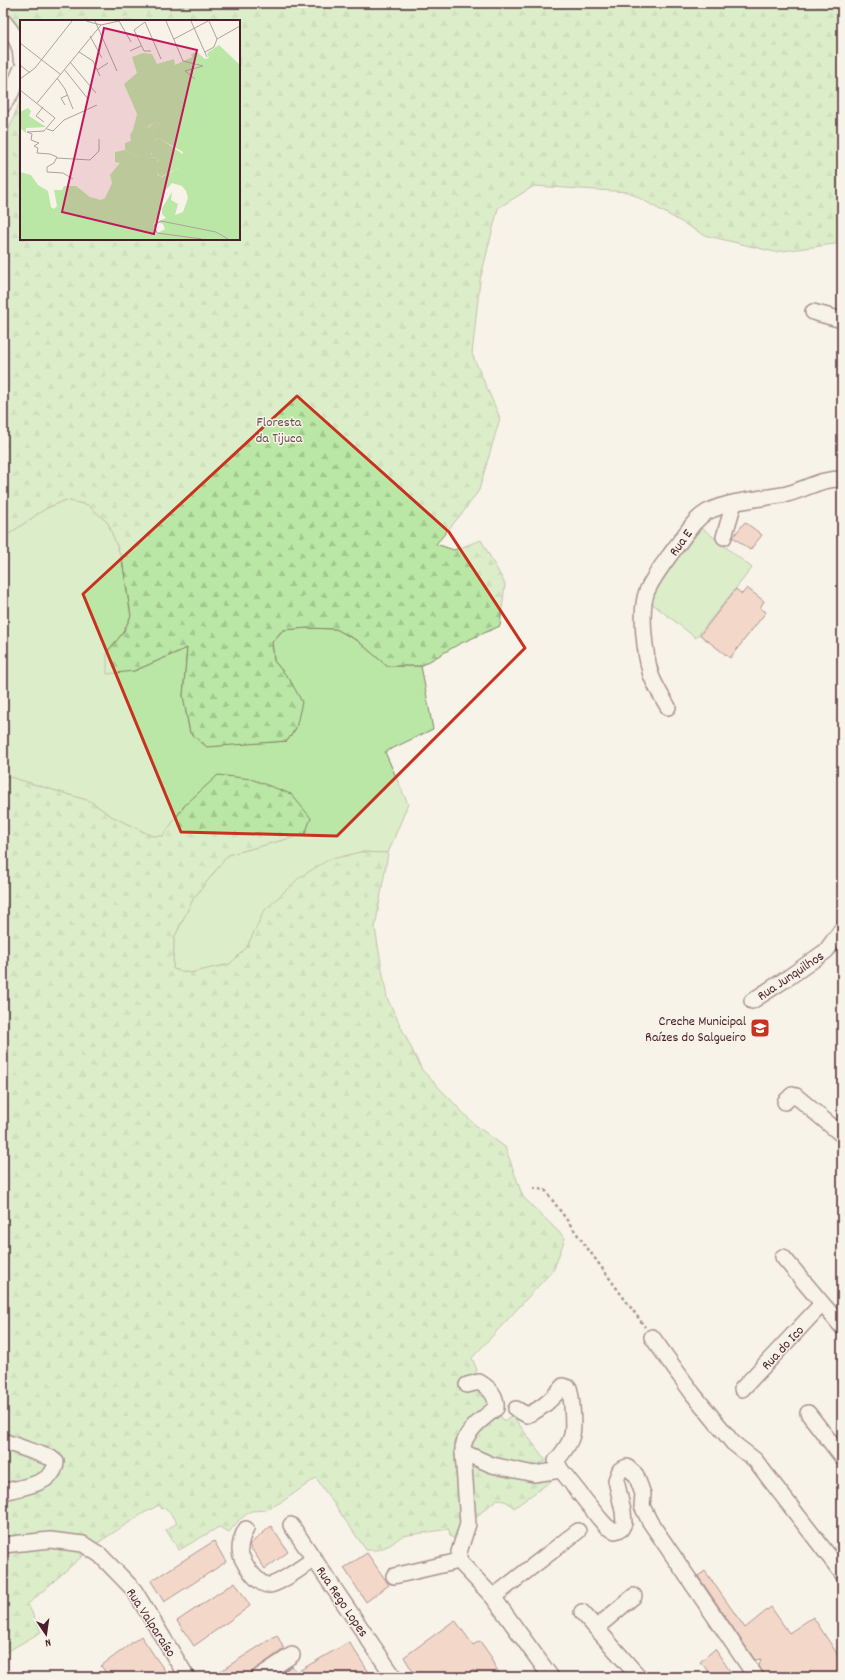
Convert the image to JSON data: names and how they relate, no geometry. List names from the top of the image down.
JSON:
{
  "streets": {
    "street": [
      "Rua E",
      "Rua Junquilhos",
      "Rua do Ico",
      "Rua Rego Lopes",
      "Rua Valparaíso"
    ]
  },
  "parks": ["Floresta da Tijuca"],
  "places": {
    "school or university": ["Creche Municipal Raízes do Salgueiro"]
  },
  "north": "bottom"
}
